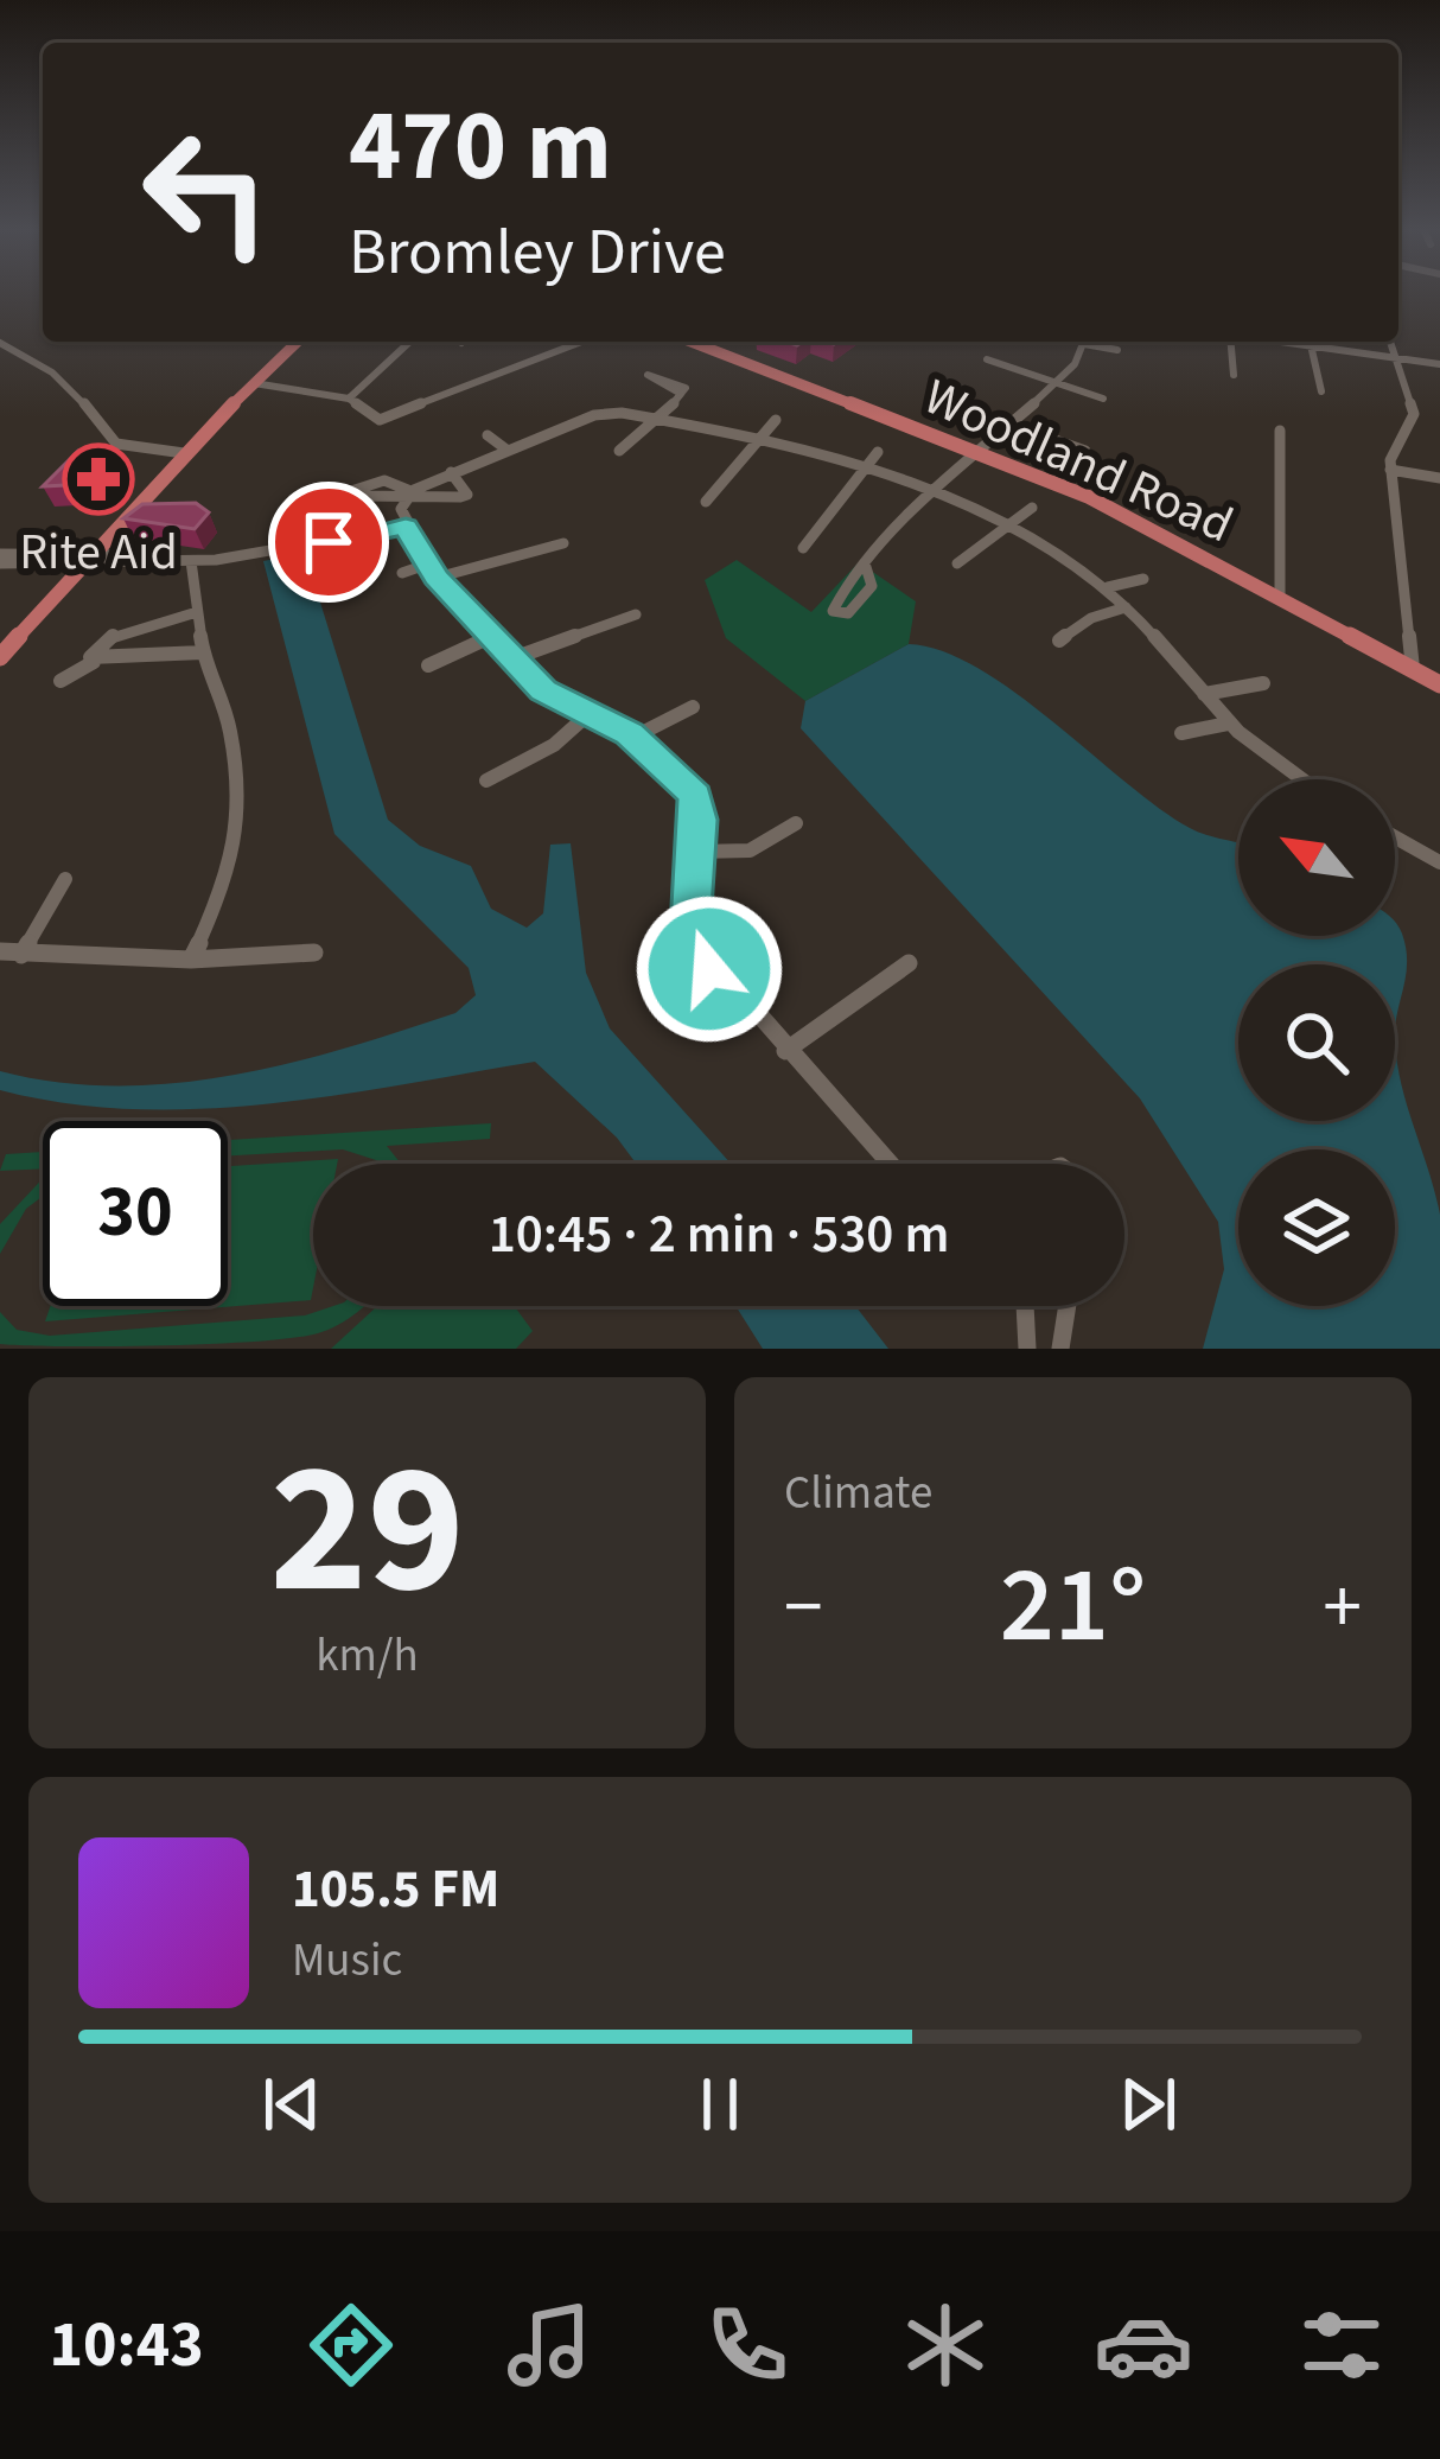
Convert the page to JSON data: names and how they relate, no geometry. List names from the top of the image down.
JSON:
{
  "streets": {
    "main road": ["Woodland Road"]
  },
  "places": {
    "pharmacy": ["Rite Aid"]
  },
  "north": "top left",
  "page": {
    "turn": ["470 m", "Bromley Drive"],
    "limit": "30",
    "trip": "10:45 · 2 min · 530 m",
    "tile": [
      ["29", "km/h"],
      "Climate"
    ],
    "heat": ["−", "21°", "+"],
    "song": ["105.5 FM", "Music"],
    "tabs": "10:43"
  }
}
